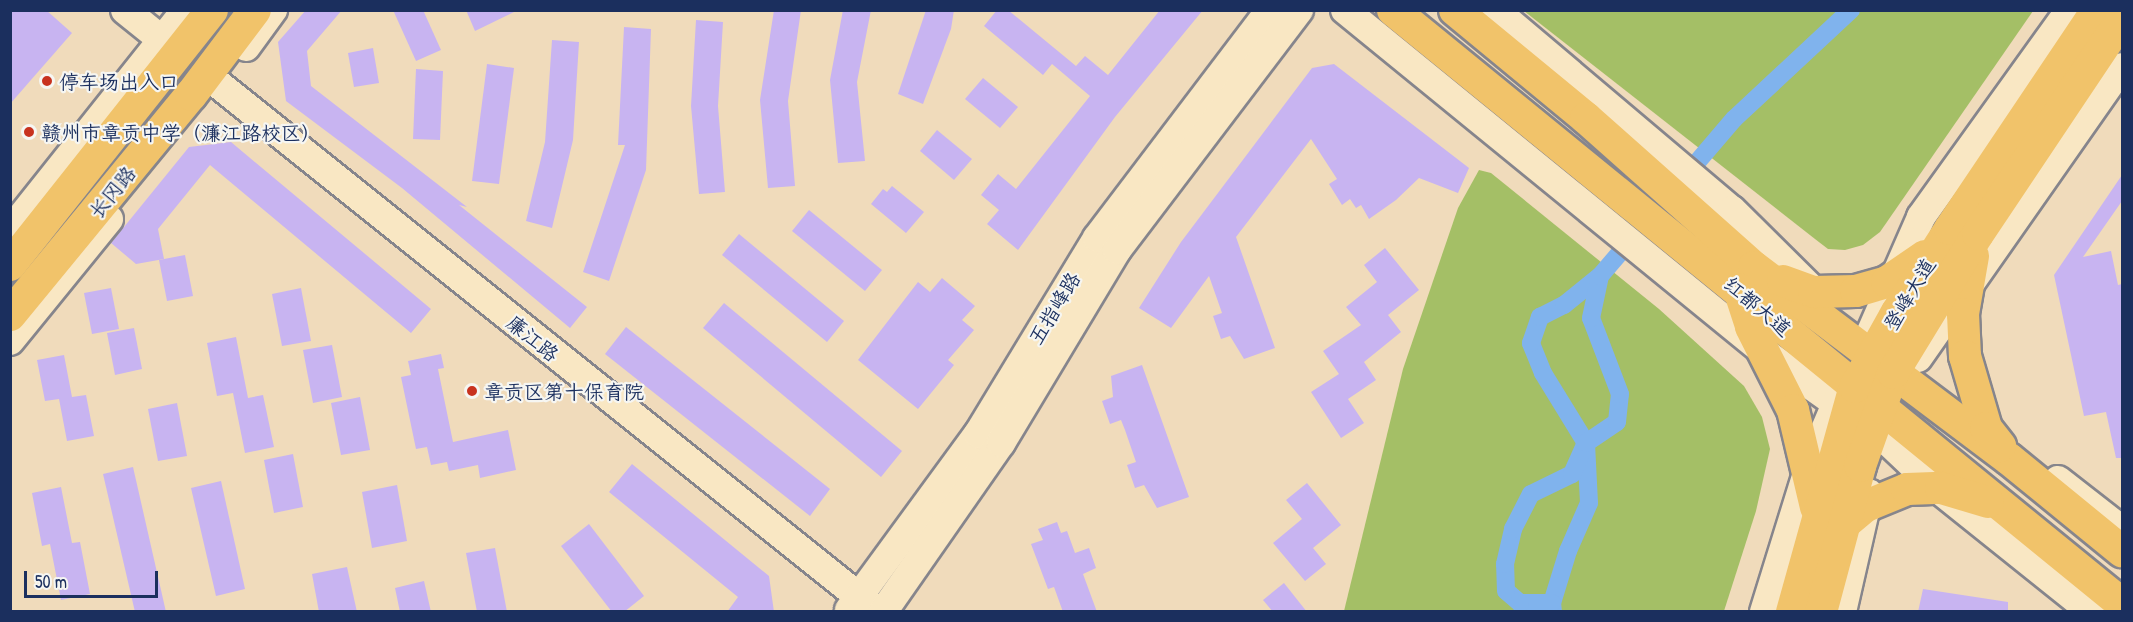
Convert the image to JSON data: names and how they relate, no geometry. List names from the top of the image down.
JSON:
{
  "streets": {
    "main road": ["长冈路", "登峰大道", "红都大道"],
    "street": ["五指峰路", "廉江路"]
  },
  "crossings": [
    ["登峰大道", "红都大道"],
    ["五指峰路", "廉江路"]
  ],
  "places": ["停车场出入口", "赣州市章贡中学（濂江路校区）", "章贡区第十保育院"],
  "scale_bar": "50 m"
}
